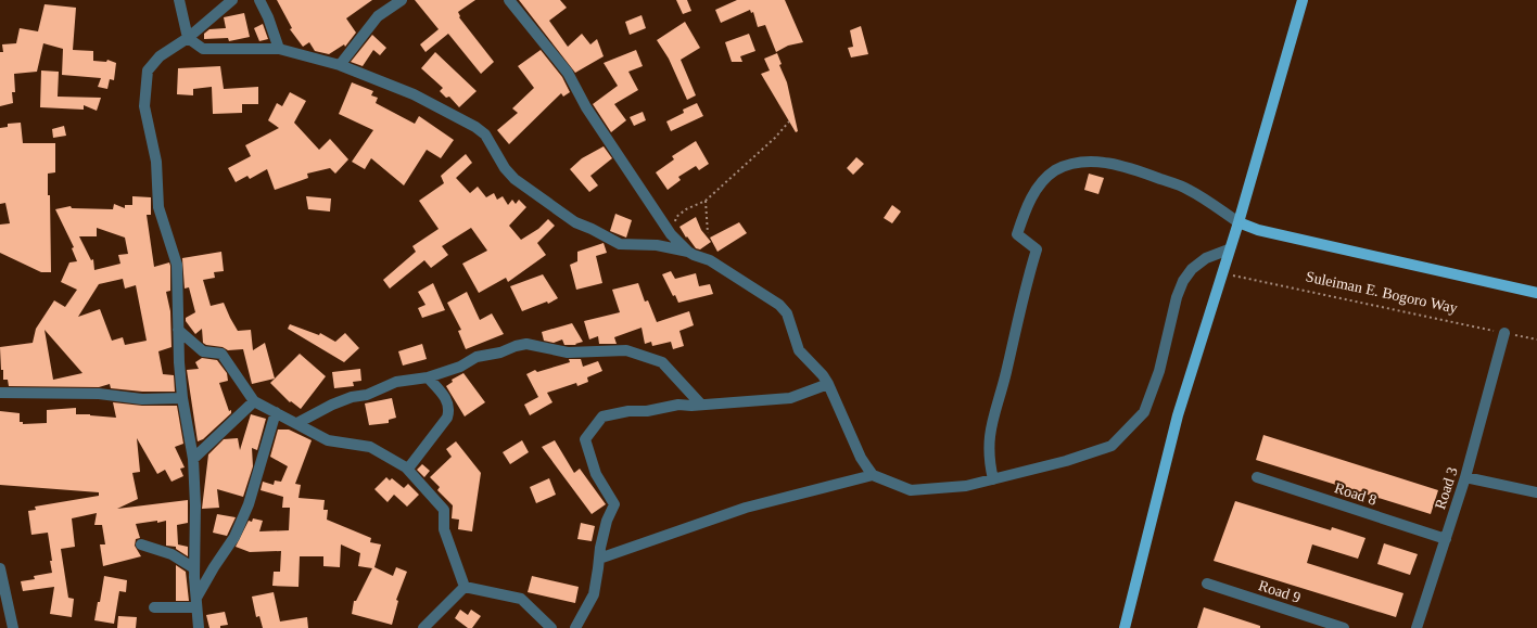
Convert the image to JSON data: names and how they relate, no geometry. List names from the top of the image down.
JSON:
{
  "streets": {
    "street": ["Road 3", "Road 8", "Road 9"],
    "path": ["Suleiman E. Bogoro Way"]
  },
  "crossings": [
    ["Suleiman E. Bogoro Way", "Road 3"],
    ["Road 3", "Road 8"]
  ]
}
